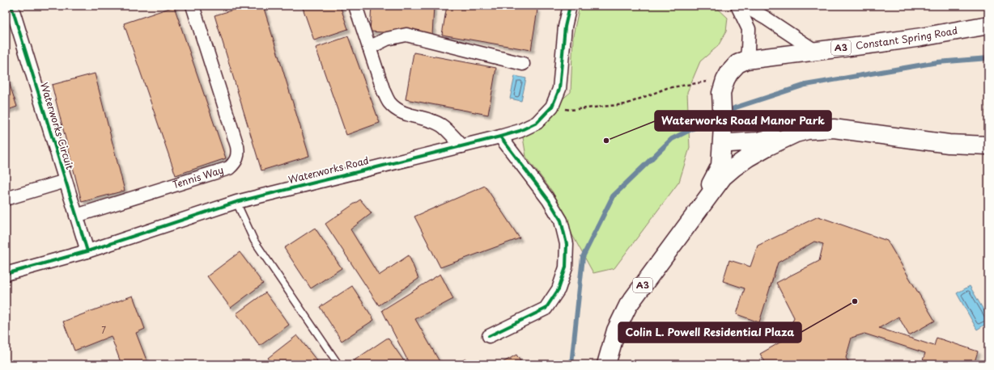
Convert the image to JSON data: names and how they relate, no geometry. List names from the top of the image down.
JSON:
{
  "streets": {
    "main road": ["Constant Spring Road", "A3"],
    "street": ["Waterworks Circuit", "Waterworks Road", "Tennis Way"]
  },
  "crossings": [
    ["Waterworks Circuit", "Waterworks Road"],
    ["Waterworks Circuit", "Tennis Way"]
  ],
  "places": ["Waterworks Road Manor Park", "Colin L. Powell Residential Plaza"],
  "house_numbers": ["7"]
}
